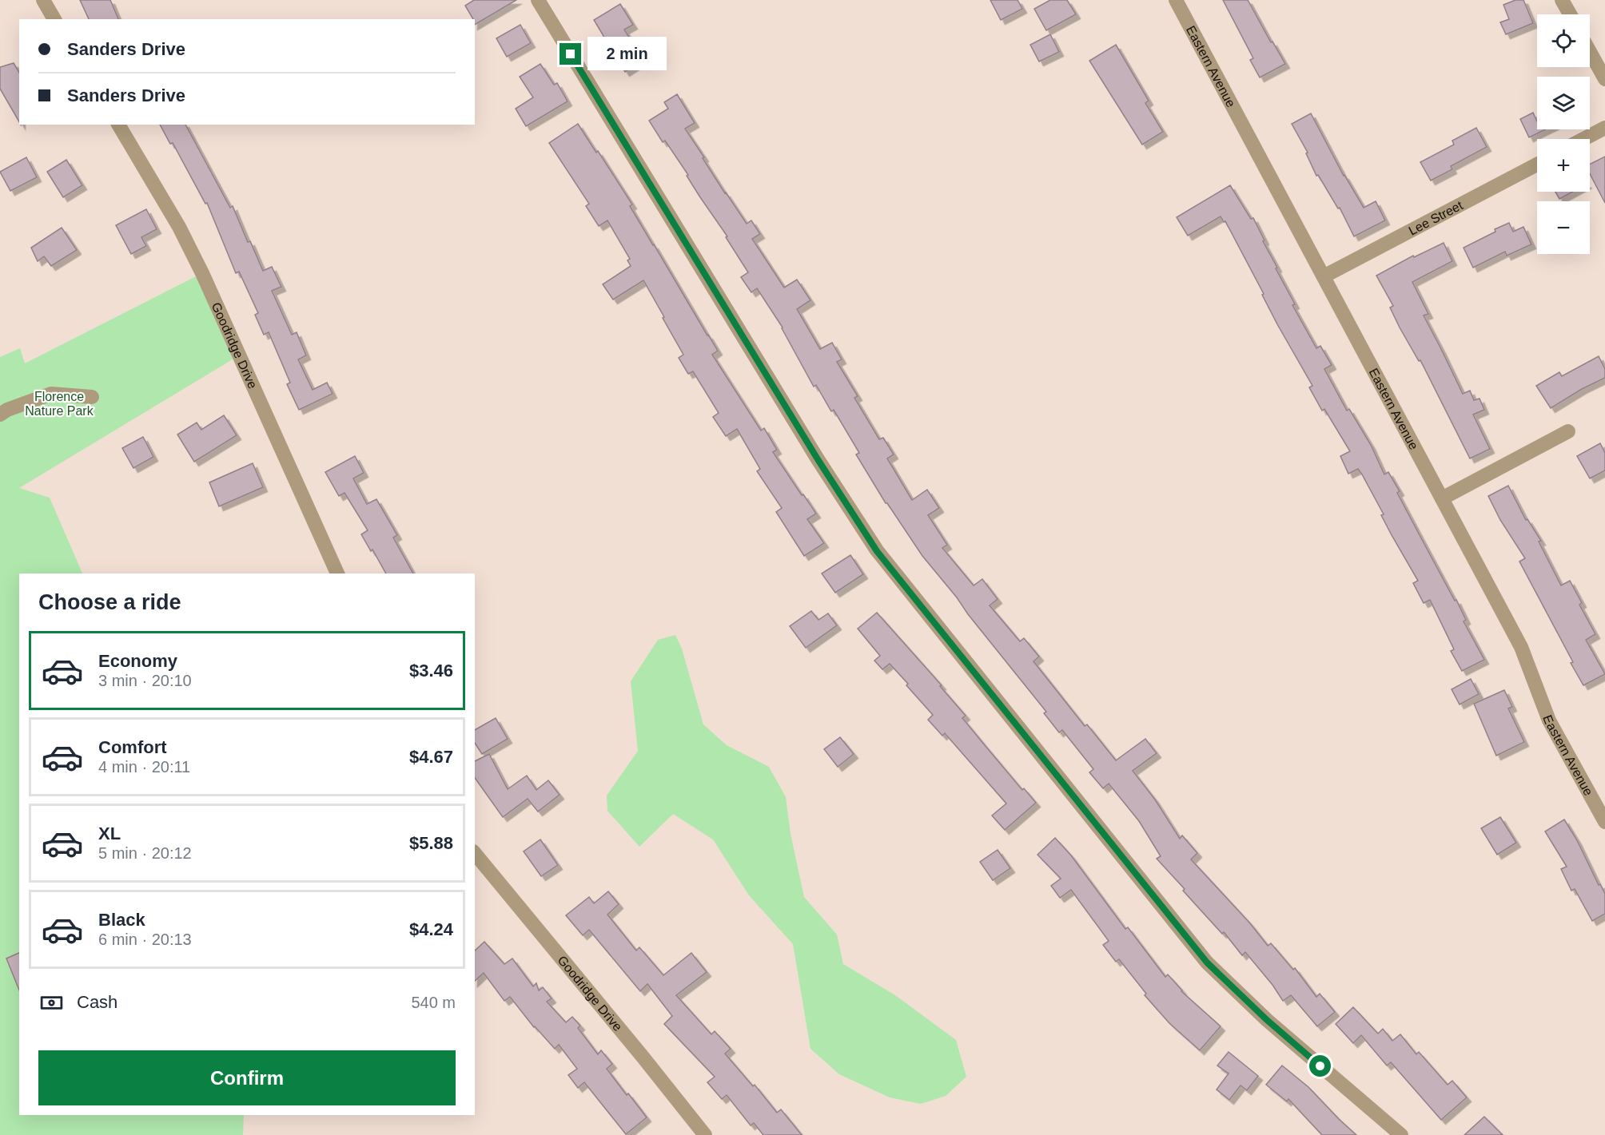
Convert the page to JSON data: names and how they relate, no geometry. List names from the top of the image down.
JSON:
{
  "streets": {
    "street": ["Eastern Avenue", "Lee Street", "Goodridge Drive"]
  },
  "crossings": [
    ["Eastern Avenue", "Lee Street"]
  ],
  "parks": ["Florence Nature Park"],
  "page": {
    "map_buttons": ["+", "−"],
    "banner": ["Sanders Drive", "Sanders Drive"],
    "bubble": "2 min",
    "heading": "Choose a ride",
    "list": [
      {
        "name": "Economy",
        "note": "3 min · 20:10",
        "value": "$3.46"
      },
      {
        "name": "Comfort",
        "note": "4 min · 20:11",
        "value": "$4.67"
      },
      {
        "name": "XL",
        "note": "5 min · 20:12",
        "value": "$5.88"
      },
      {
        "name": "Black",
        "note": "6 min · 20:13",
        "value": "$4.24"
      }
    ],
    "pay": ["Cash", "540 m"],
    "buttons": "Confirm"
  }
}
